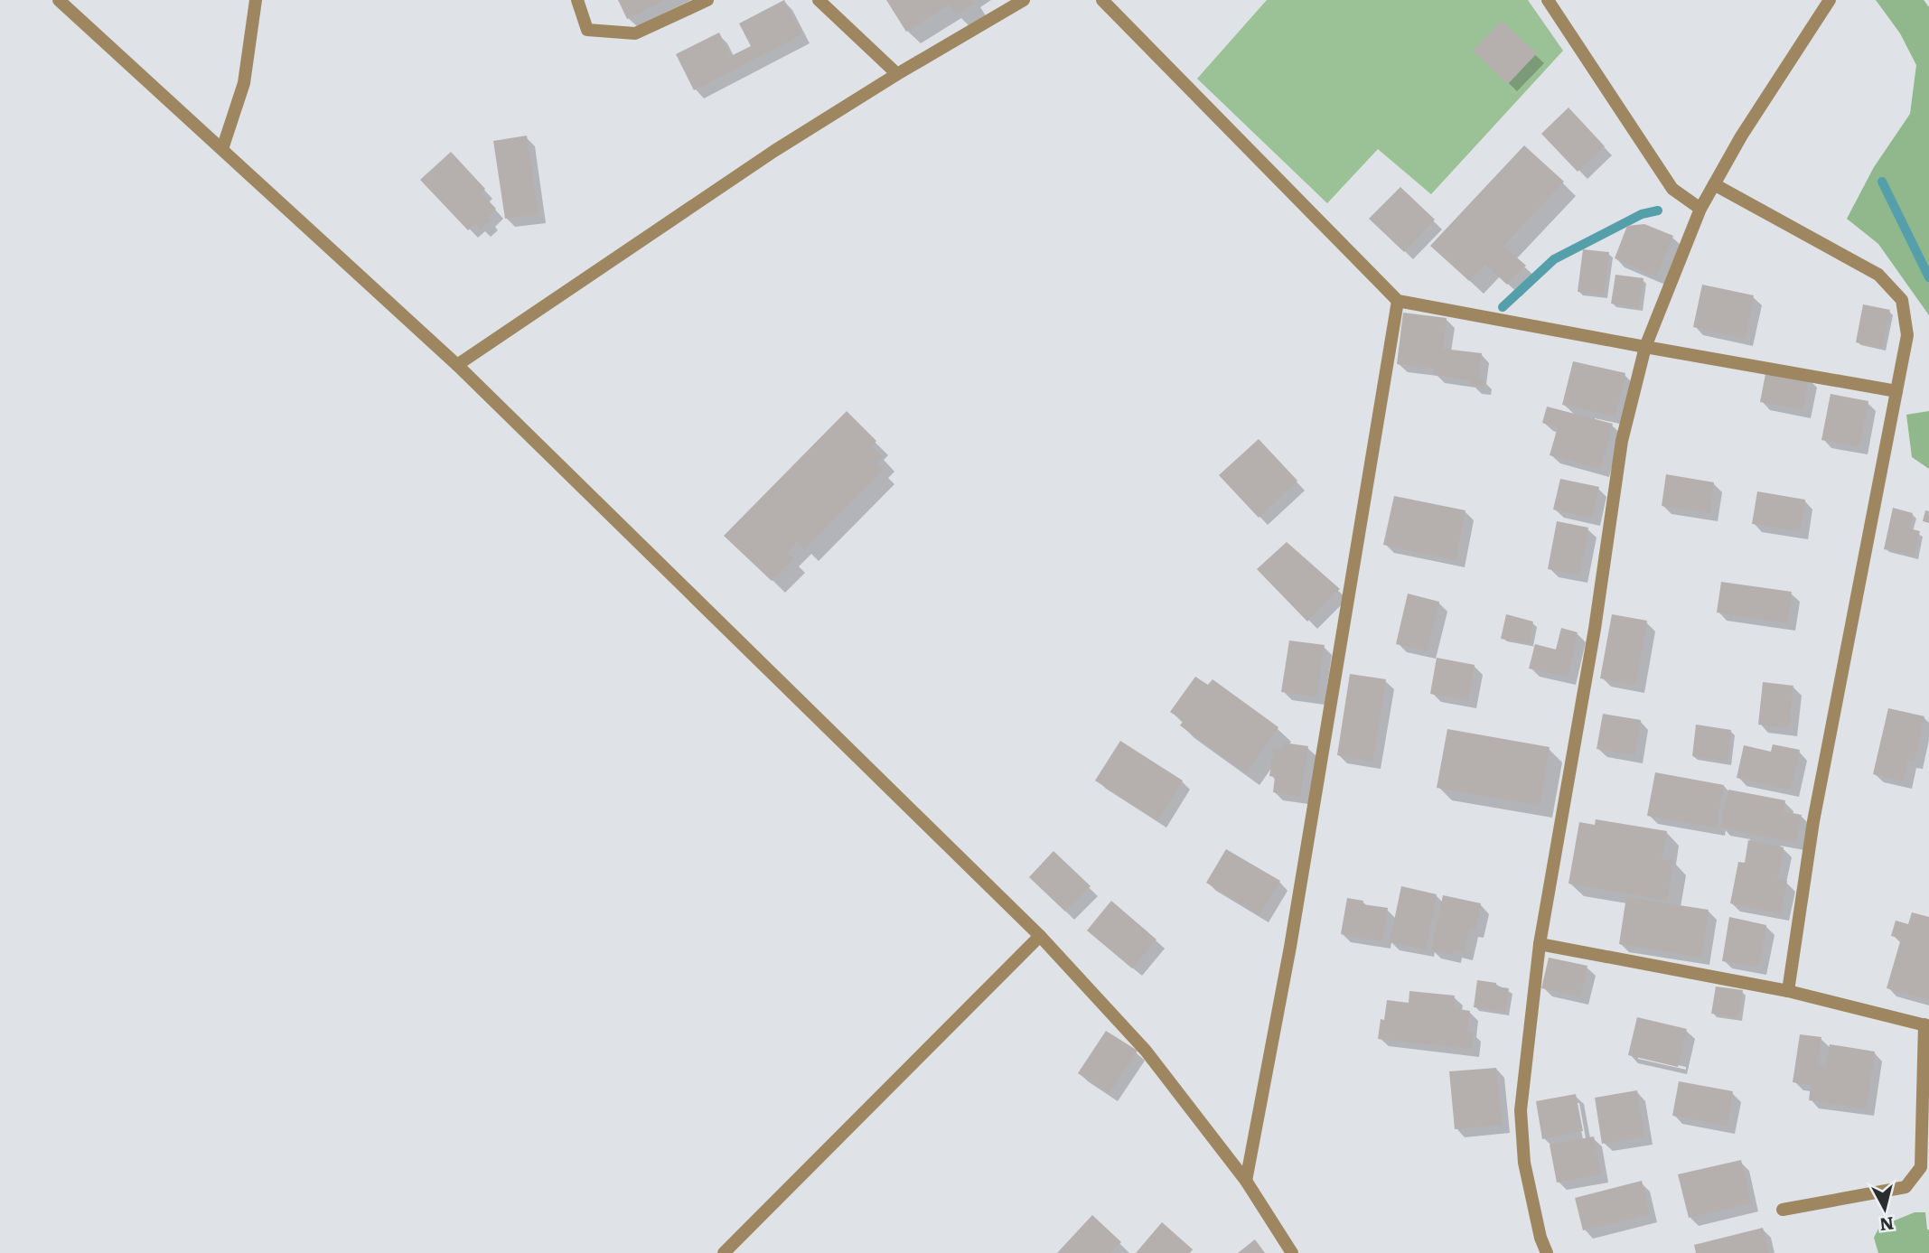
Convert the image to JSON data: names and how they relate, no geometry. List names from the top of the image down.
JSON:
{
  "north": "bottom"
}
